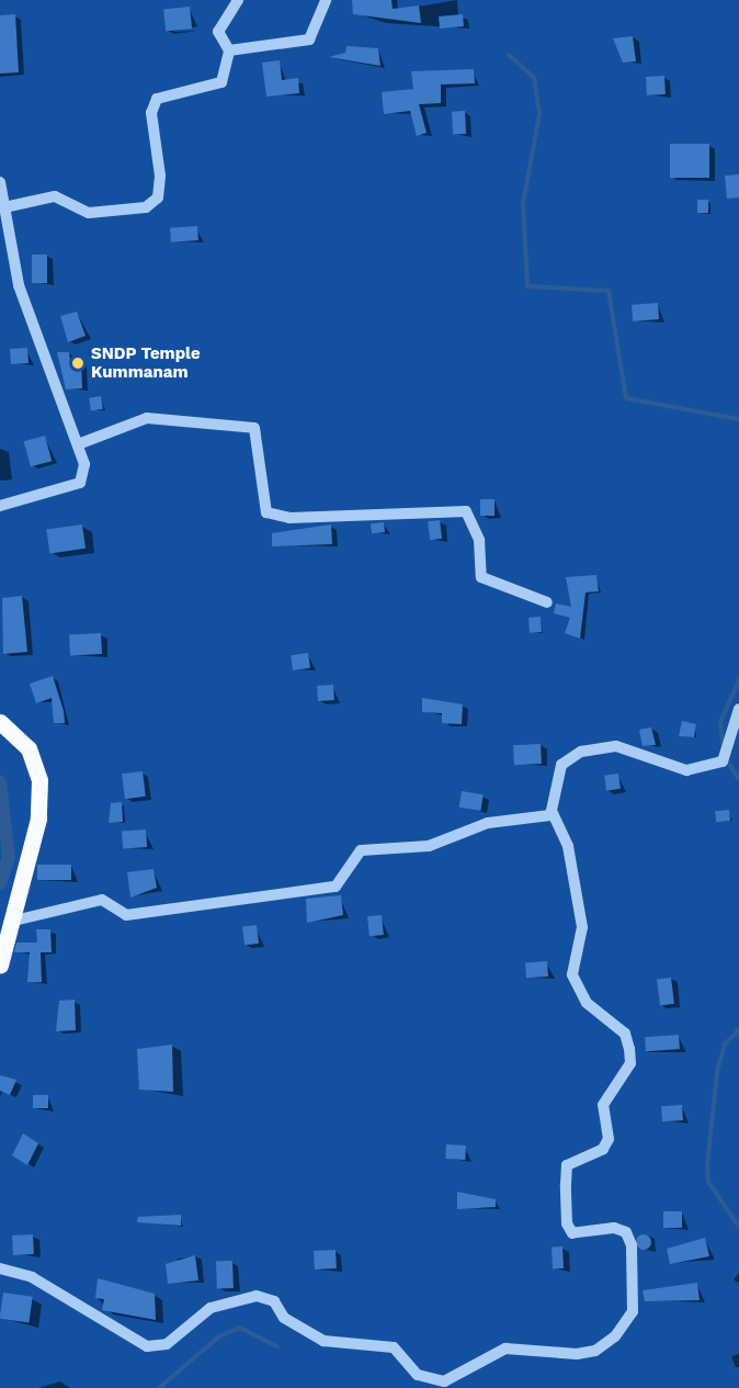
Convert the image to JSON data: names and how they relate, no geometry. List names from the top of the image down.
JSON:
{
  "places": ["SNDP Temple Kummanam"]
}
